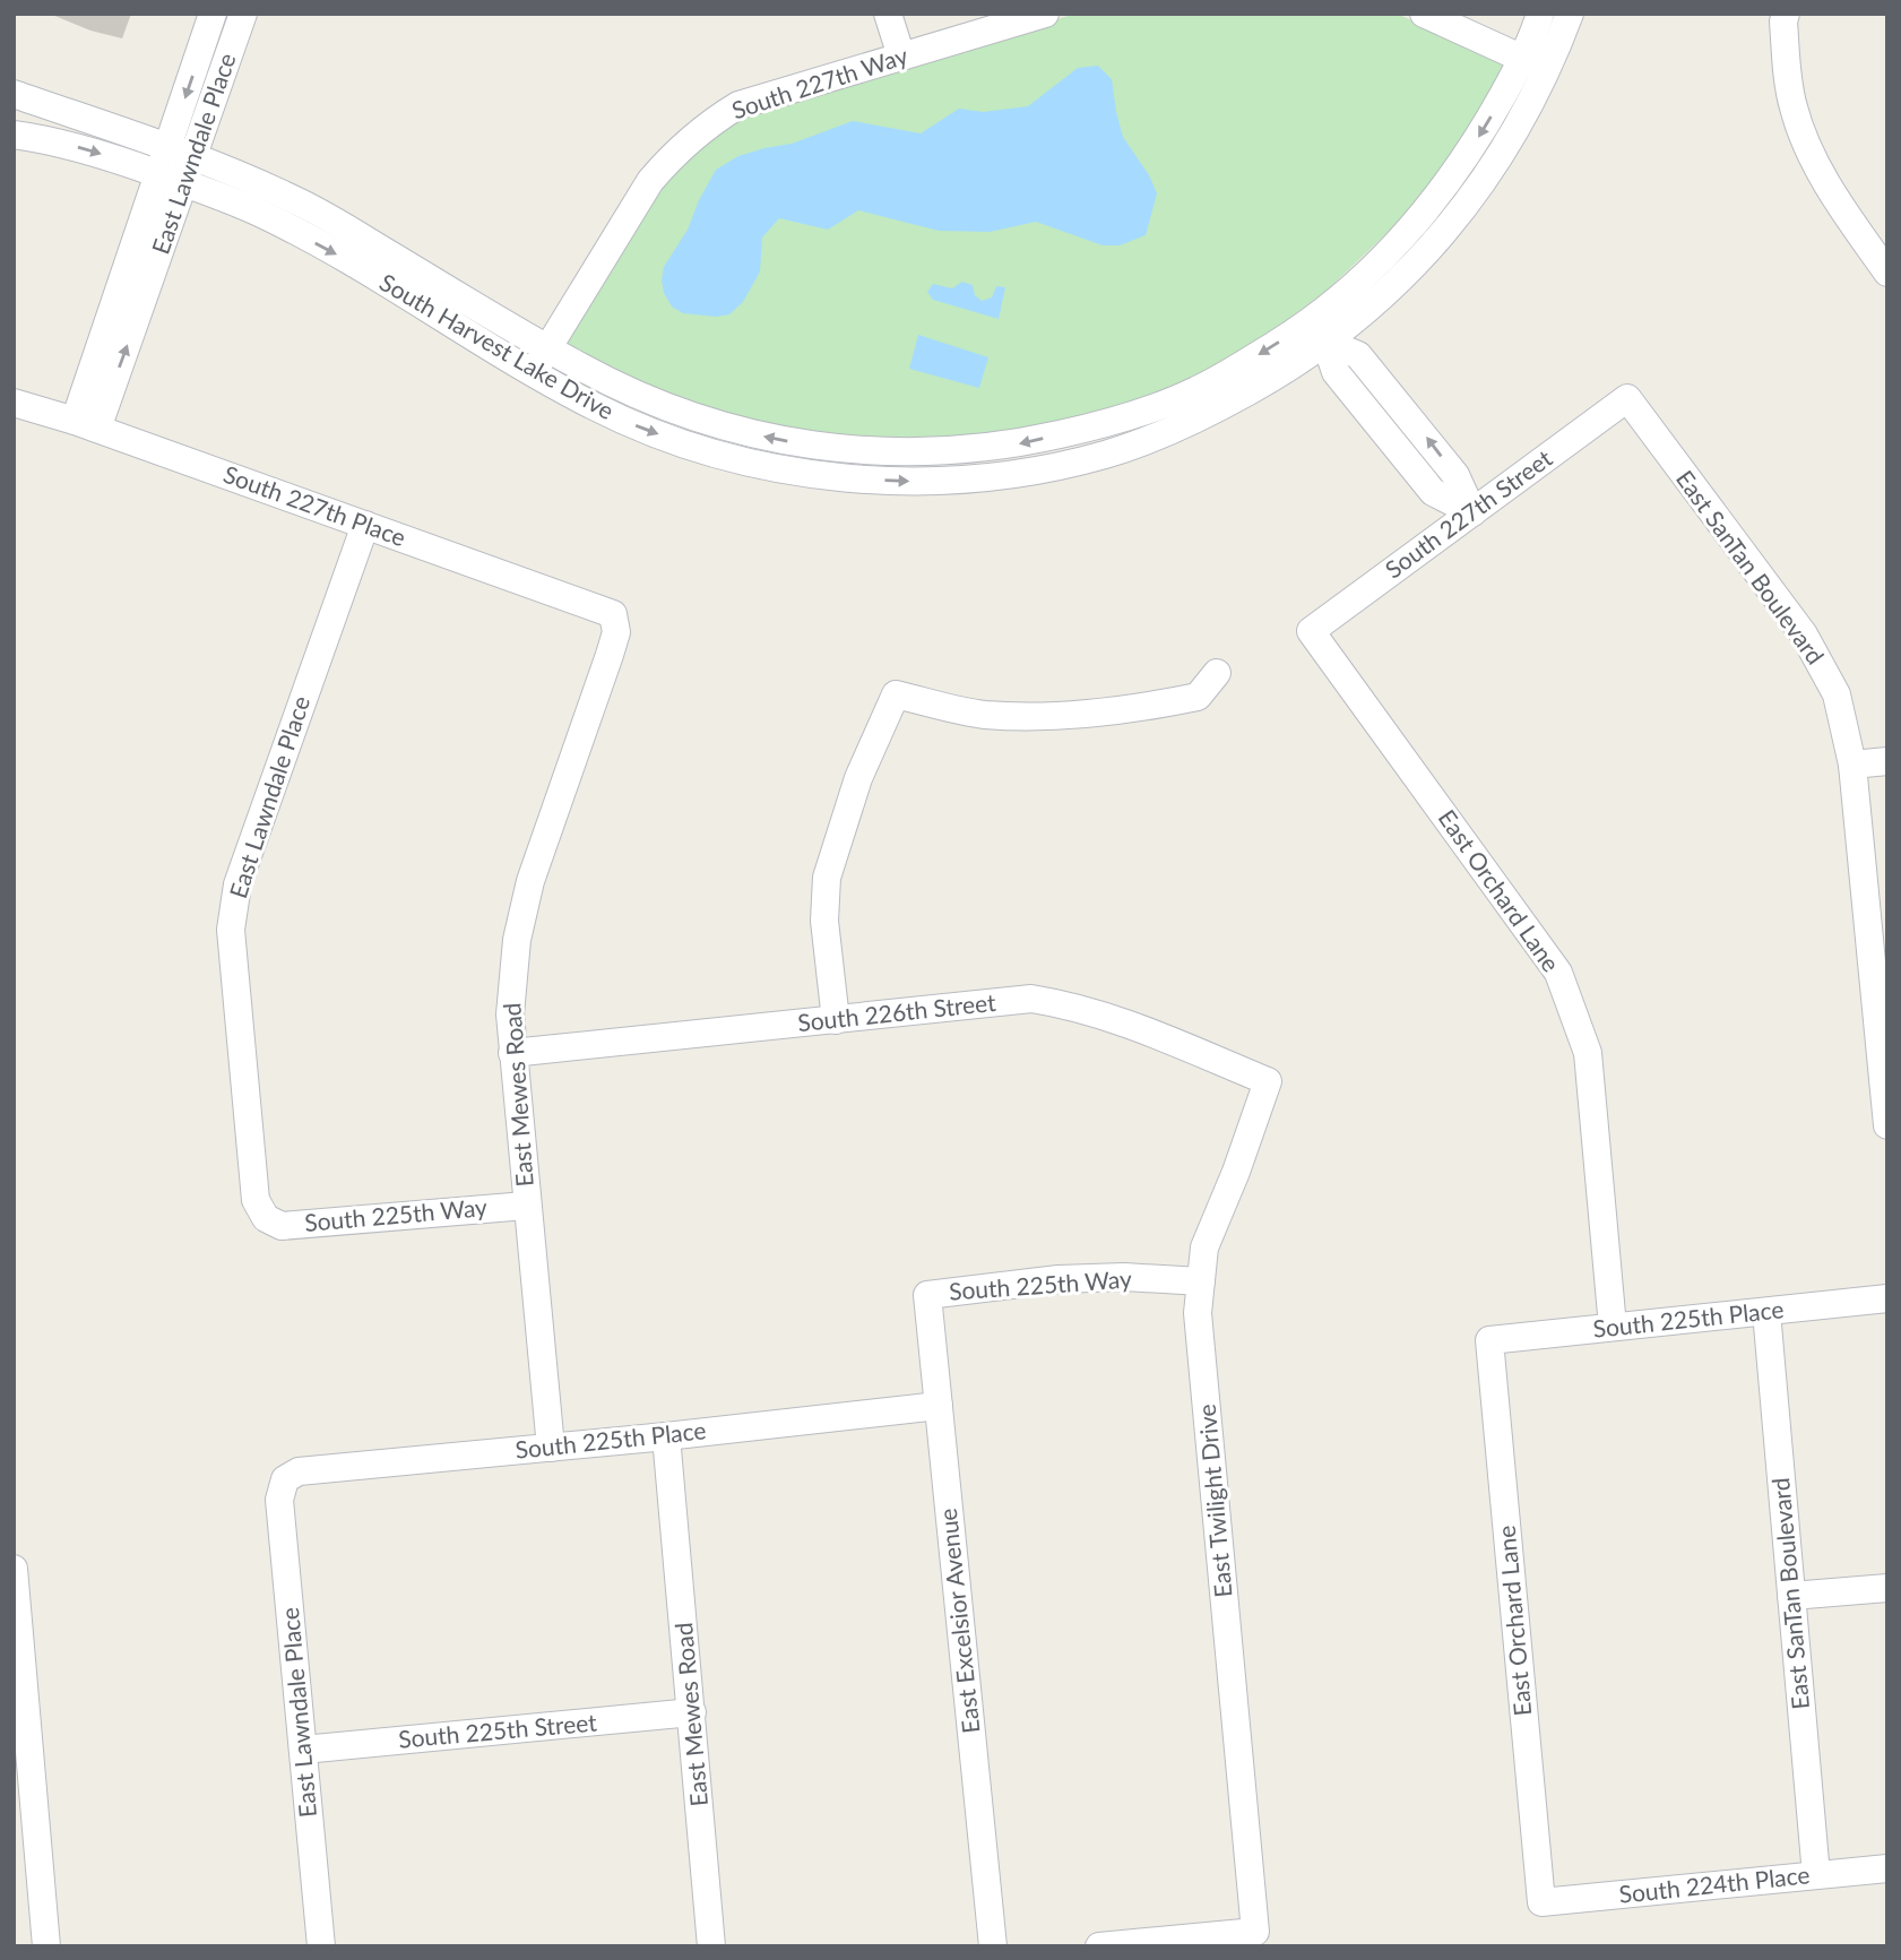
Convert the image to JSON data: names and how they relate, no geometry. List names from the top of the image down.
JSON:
{
  "streets": {
    "street": [
      "South 227th Way",
      "East Lawndale Place",
      "South Harvest Lake Drive",
      "South 227th Place",
      "South 227th Street",
      "East SanTan Boulevard",
      "East Orchard Lane",
      "South 226th Street",
      "East Mewes Road",
      "South 225th Way",
      "South 225th Place",
      "East Twilight Drive",
      "East Excelsior Avenue",
      "South 225th Street",
      "South 224th Place"
    ]
  },
  "crossings": [
    ["South 227th Way", "South Harvest Lake Drive"],
    ["East Lawndale Place", "South Harvest Lake Drive"],
    ["East Lawndale Place", "South 227th Place"],
    ["East Lawndale Place", "South 225th Way"],
    ["East Lawndale Place", "South 225th Place"],
    ["East Lawndale Place", "South 225th Street"],
    ["South 227th Place", "East Mewes Road"],
    ["South 227th Street", "East SanTan Boulevard"],
    ["South 227th Street", "East Orchard Lane"],
    ["East SanTan Boulevard", "South 225th Place"],
    ["East SanTan Boulevard", "South 224th Place"],
    ["East Orchard Lane", "South 225th Place"],
    ["East Orchard Lane", "South 224th Place"],
    ["South 226th Street", "East Mewes Road"],
    ["South 226th Street", "East Twilight Drive"],
    ["East Mewes Road", "South 225th Way"],
    ["East Mewes Road", "South 225th Place"],
    ["East Mewes Road", "South 225th Street"],
    ["South 225th Way", "East Twilight Drive"],
    ["South 225th Way", "East Excelsior Avenue"],
    ["South 225th Place", "East Excelsior Avenue"]
  ]
}
